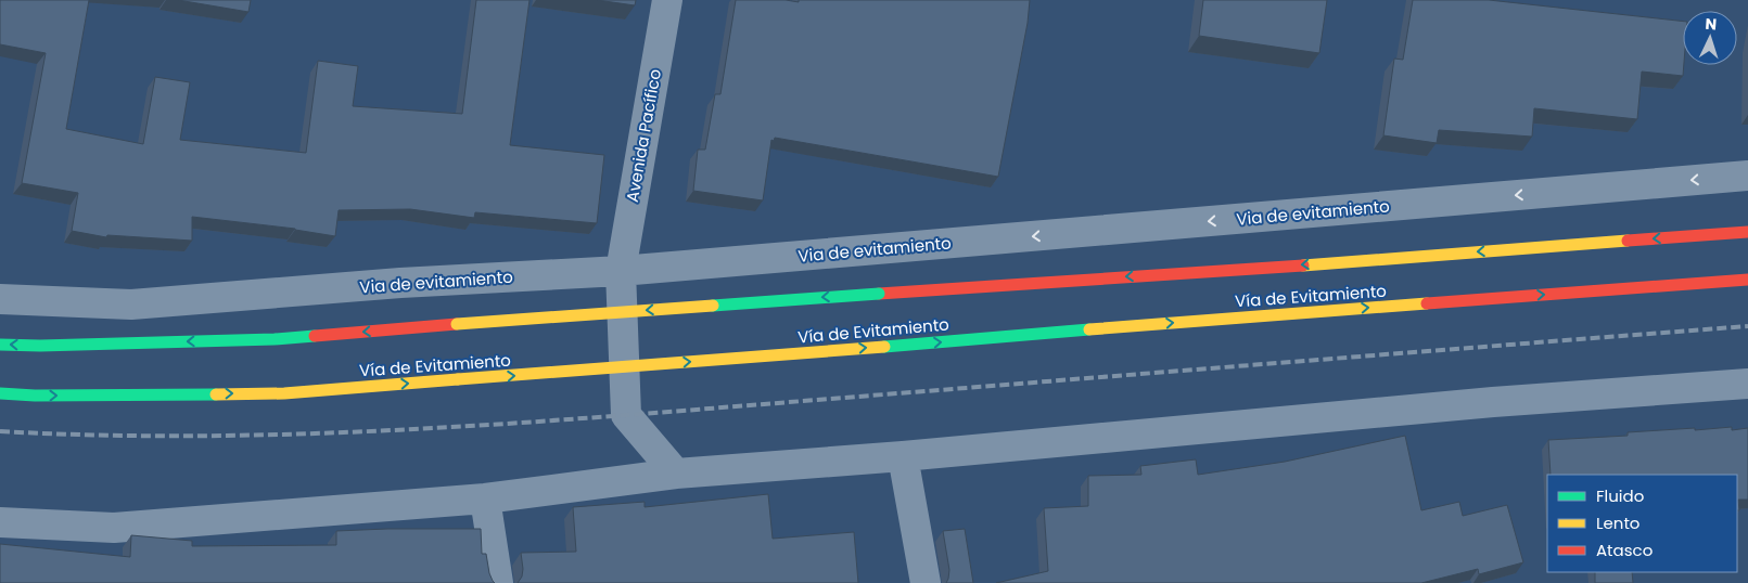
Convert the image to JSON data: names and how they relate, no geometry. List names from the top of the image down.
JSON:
{
  "streets": {
    "highway": ["Vía de Evitamiento"],
    "street": ["Avenida Pacífico", "Via de evitamiento"]
  },
  "crossings": [
    ["Avenida Pacífico", "Via de evitamiento"]
  ],
  "legend": ["Fluido", "Lento", "Atasco"],
  "north": "top"
}
